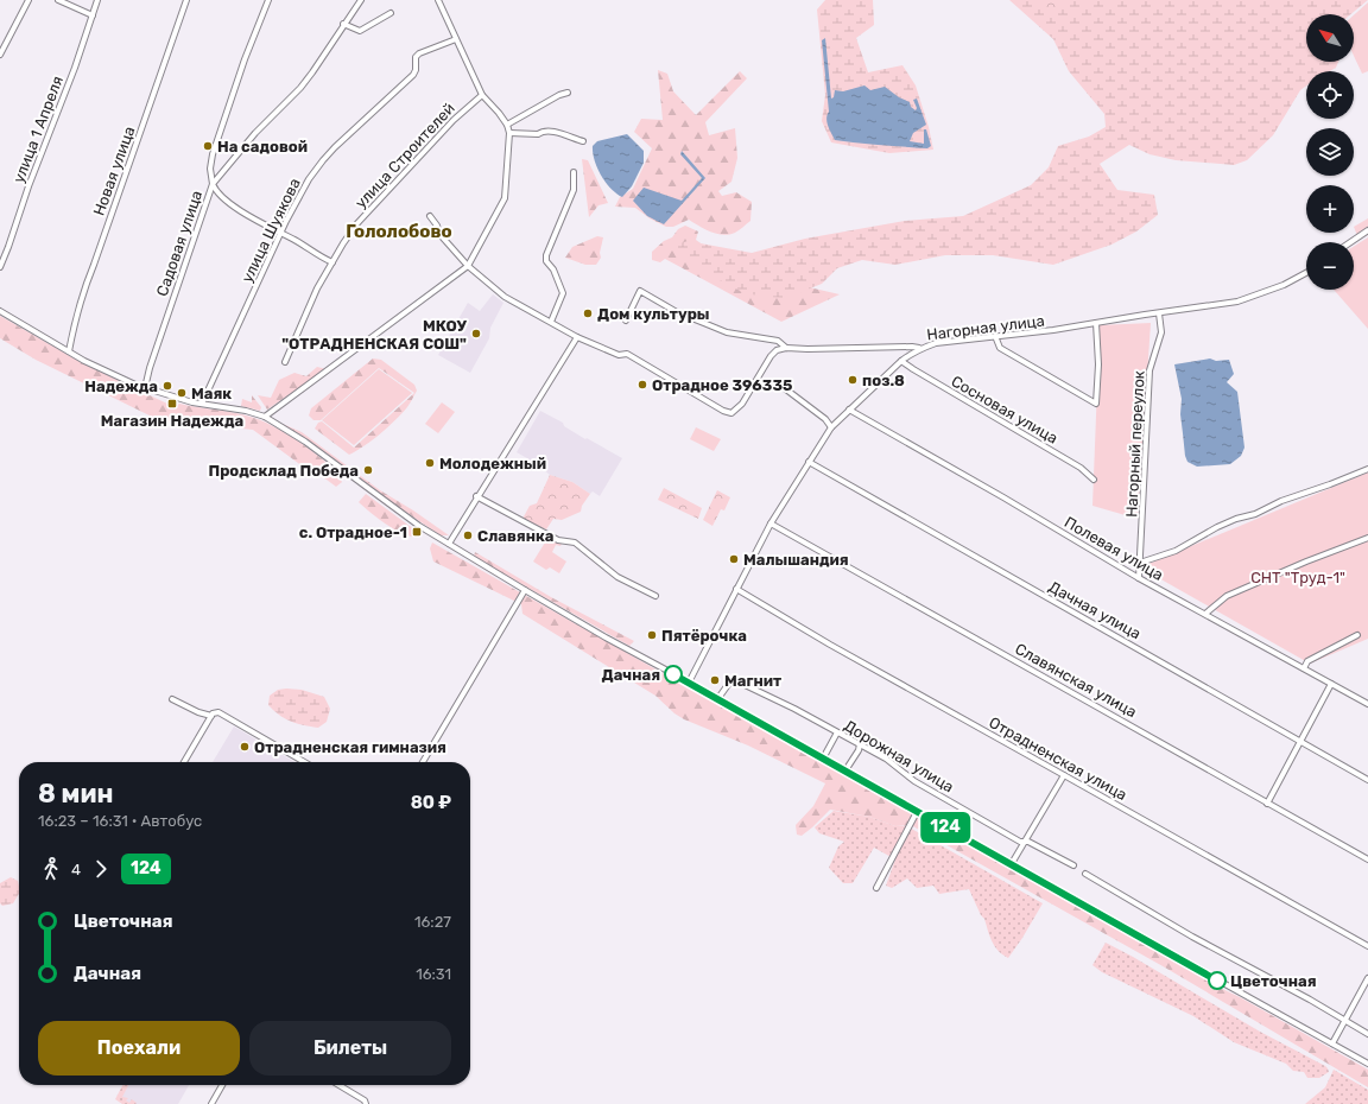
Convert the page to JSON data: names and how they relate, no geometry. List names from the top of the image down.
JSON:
{
  "streets": {
    "street": [
      "улица 1 Апреля",
      "улица Строителей",
      "Новая улица",
      "улица Шуякова",
      "Садовая улица",
      "Нагорная улица",
      "Сосновая улица",
      "Нагорный переулок",
      "Полевая улица",
      "Дачная улица",
      "Славянская улица",
      "Дорожная улица",
      "Отрадненская улица"
    ]
  },
  "crossings": [
    ["Нагорная улица", "Сосновая улица"],
    ["Нагорная улица", "Нагорный переулок"],
    ["Нагорная улица", "Полевая улица"],
    ["Нагорная улица", "Дачная улица"],
    ["Нагорная улица", "Славянская улица"],
    ["Нагорная улица", "Отрадненская улица"],
    ["Нагорный переулок", "Полевая улица"]
  ],
  "districts": ["Гололобово"],
  "parks": ["СНТ \"Труд-1\""],
  "places": {
    "other": [
      "На садовой",
      "Дом культуры",
      "МКОУ \"ОТРАДНЕНСКАЯ СОШ\"",
      "поз.8",
      "Отрадное 396335",
      "Надежда",
      "Маяк",
      "Молодежный",
      "Продсклад Победа",
      "Славянка",
      "Малышандия",
      "Пятёрочка",
      "Дачная",
      "Магнит",
      "Отрадненская гимназия",
      "Цветочная"
    ],
    "transit": ["Магазин Надежда", "с. Отрадное-1"]
  },
  "lines": ["bus line 124"],
  "north": "top left",
  "page": {
    "on_map": "124",
    "map_buttons": ["+", "−"],
    "heading": ["8 мин", "16:23 – 16:31 · Автобус", "80 ₽"],
    "legs": ["4", "124"],
    "list": [
      {
        "name": "Цветочная",
        "value": "16:27"
      },
      {
        "name": "Дачная",
        "value": "16:31"
      }
    ],
    "buttons": ["Поехали", "Билеты"]
  }
}
